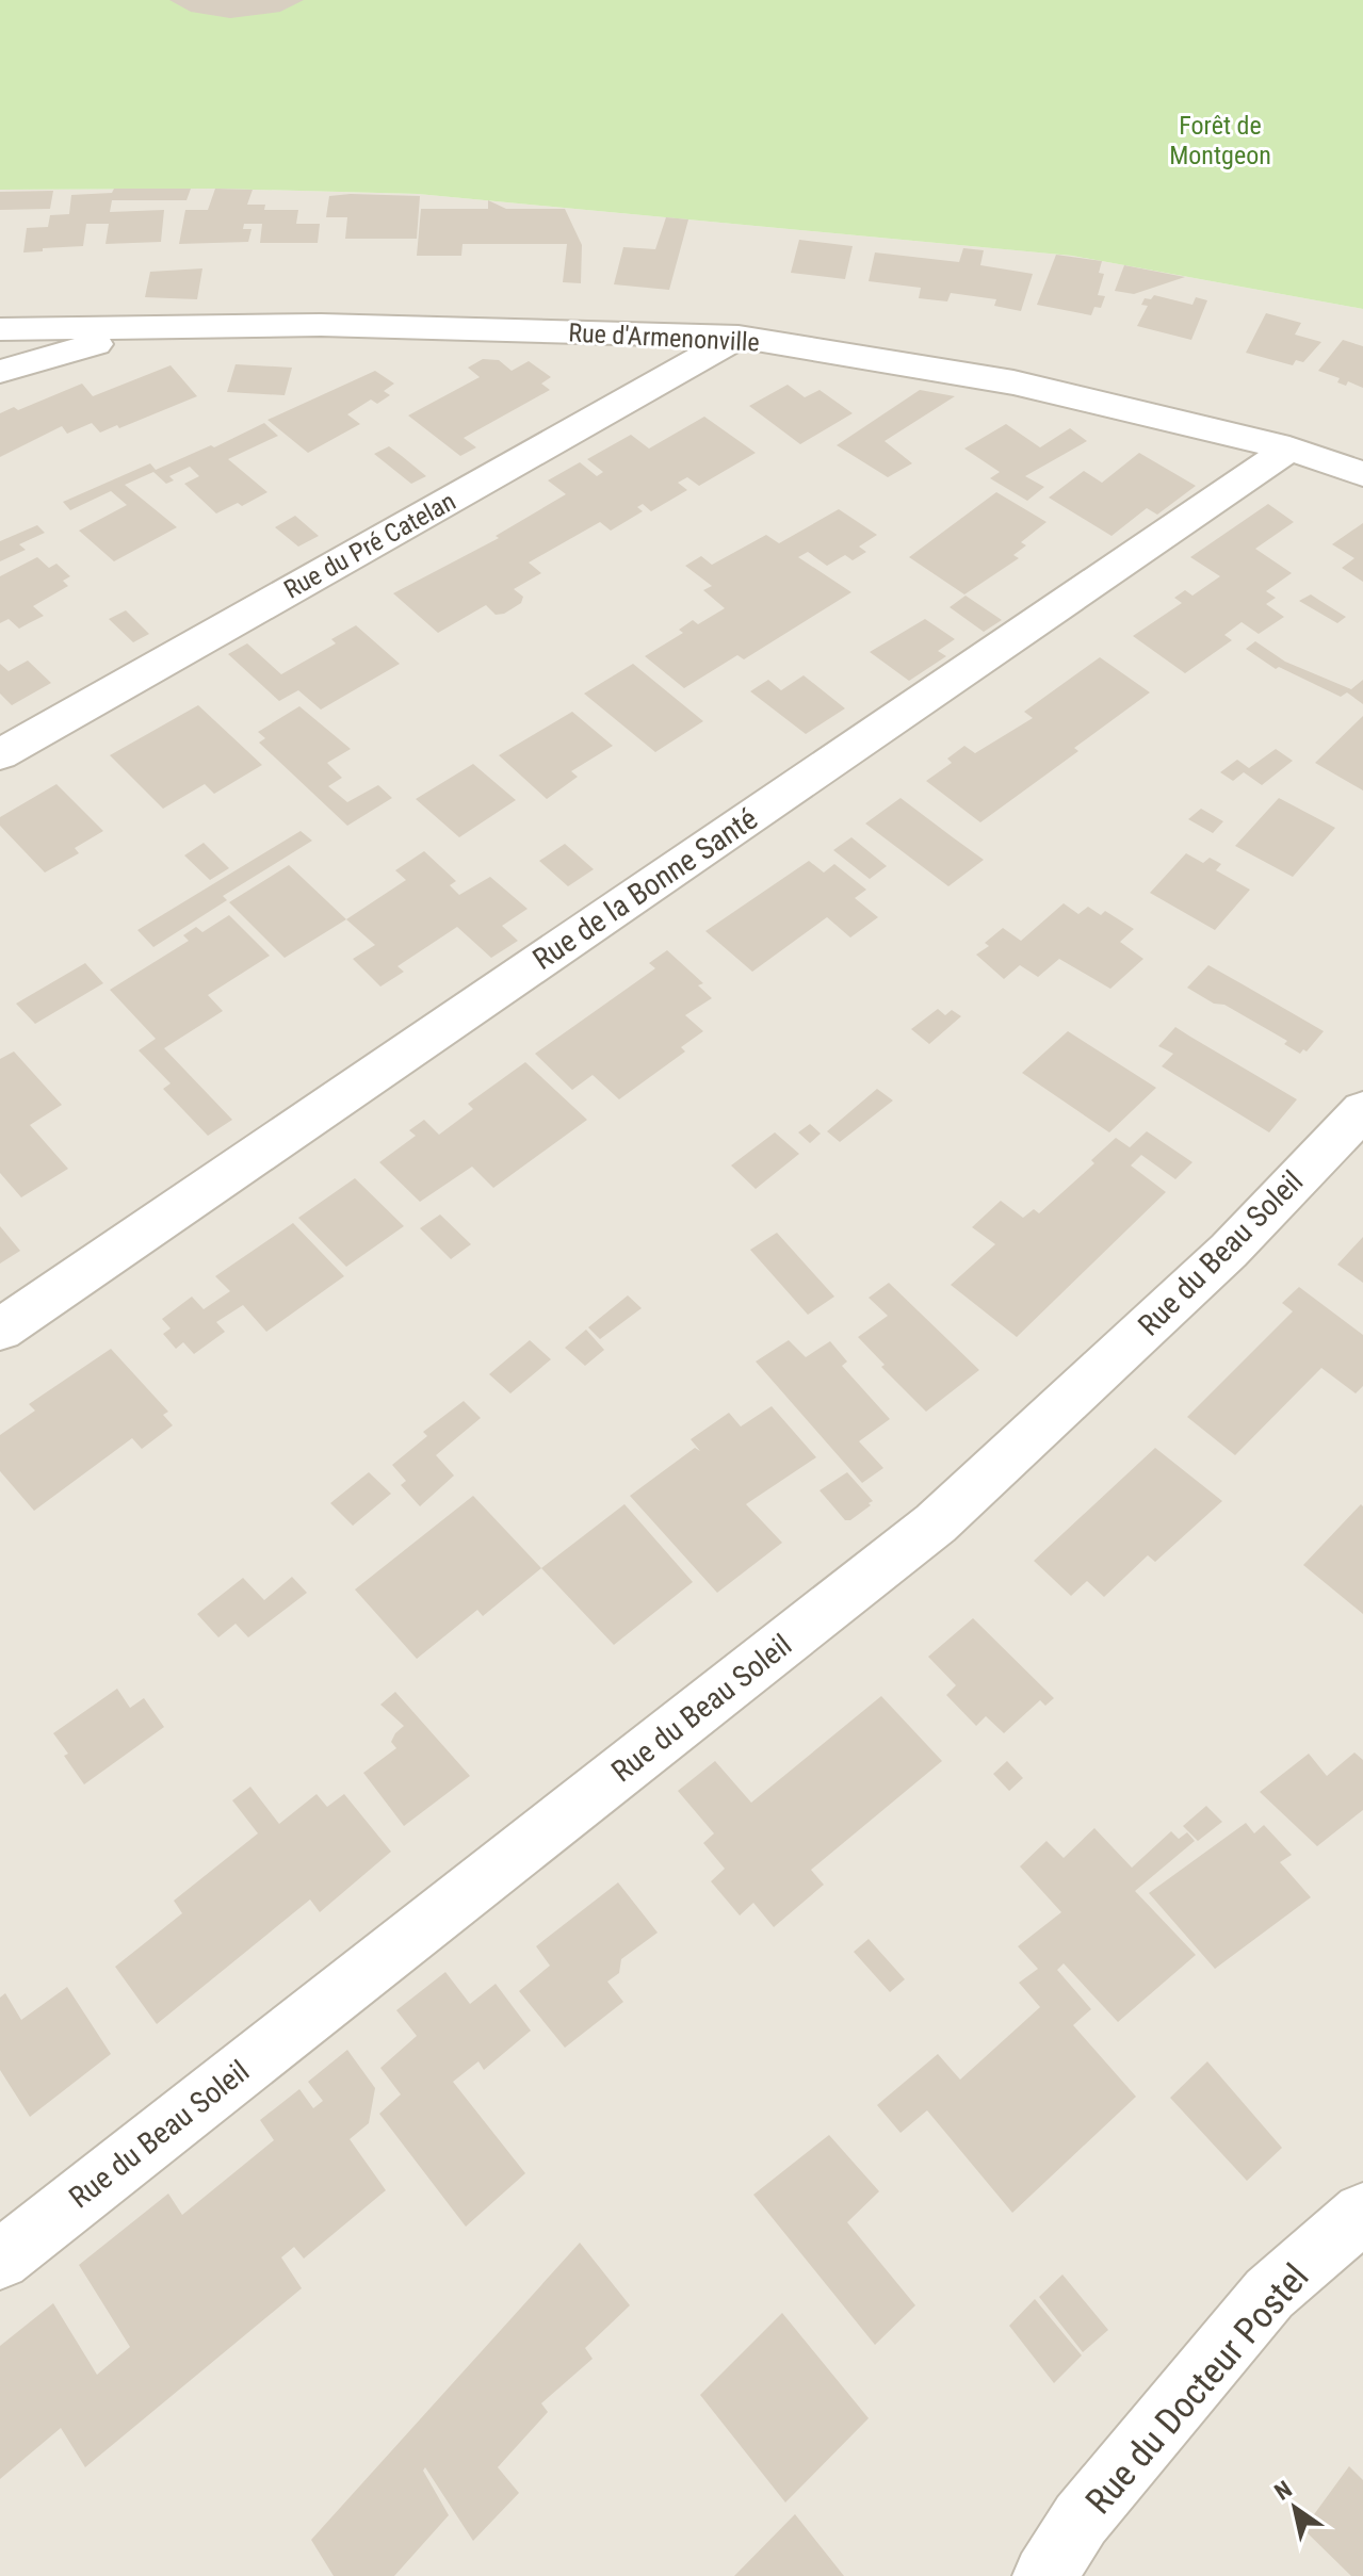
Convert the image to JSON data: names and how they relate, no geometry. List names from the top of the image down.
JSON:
{
  "streets": {
    "street": [
      "Rue d'Armenonville",
      "Rue du Pré Catelan",
      "Rue de la Bonne Santé",
      "Rue du Beau Soleil",
      "Rue du Docteur Postel"
    ]
  },
  "crossings": [
    ["Rue d'Armenonville", "Rue du Pré Catelan"],
    ["Rue d'Armenonville", "Rue de la Bonne Santé"]
  ],
  "parks": ["Forêt de Montgeon"],
  "north": "top left"
}
